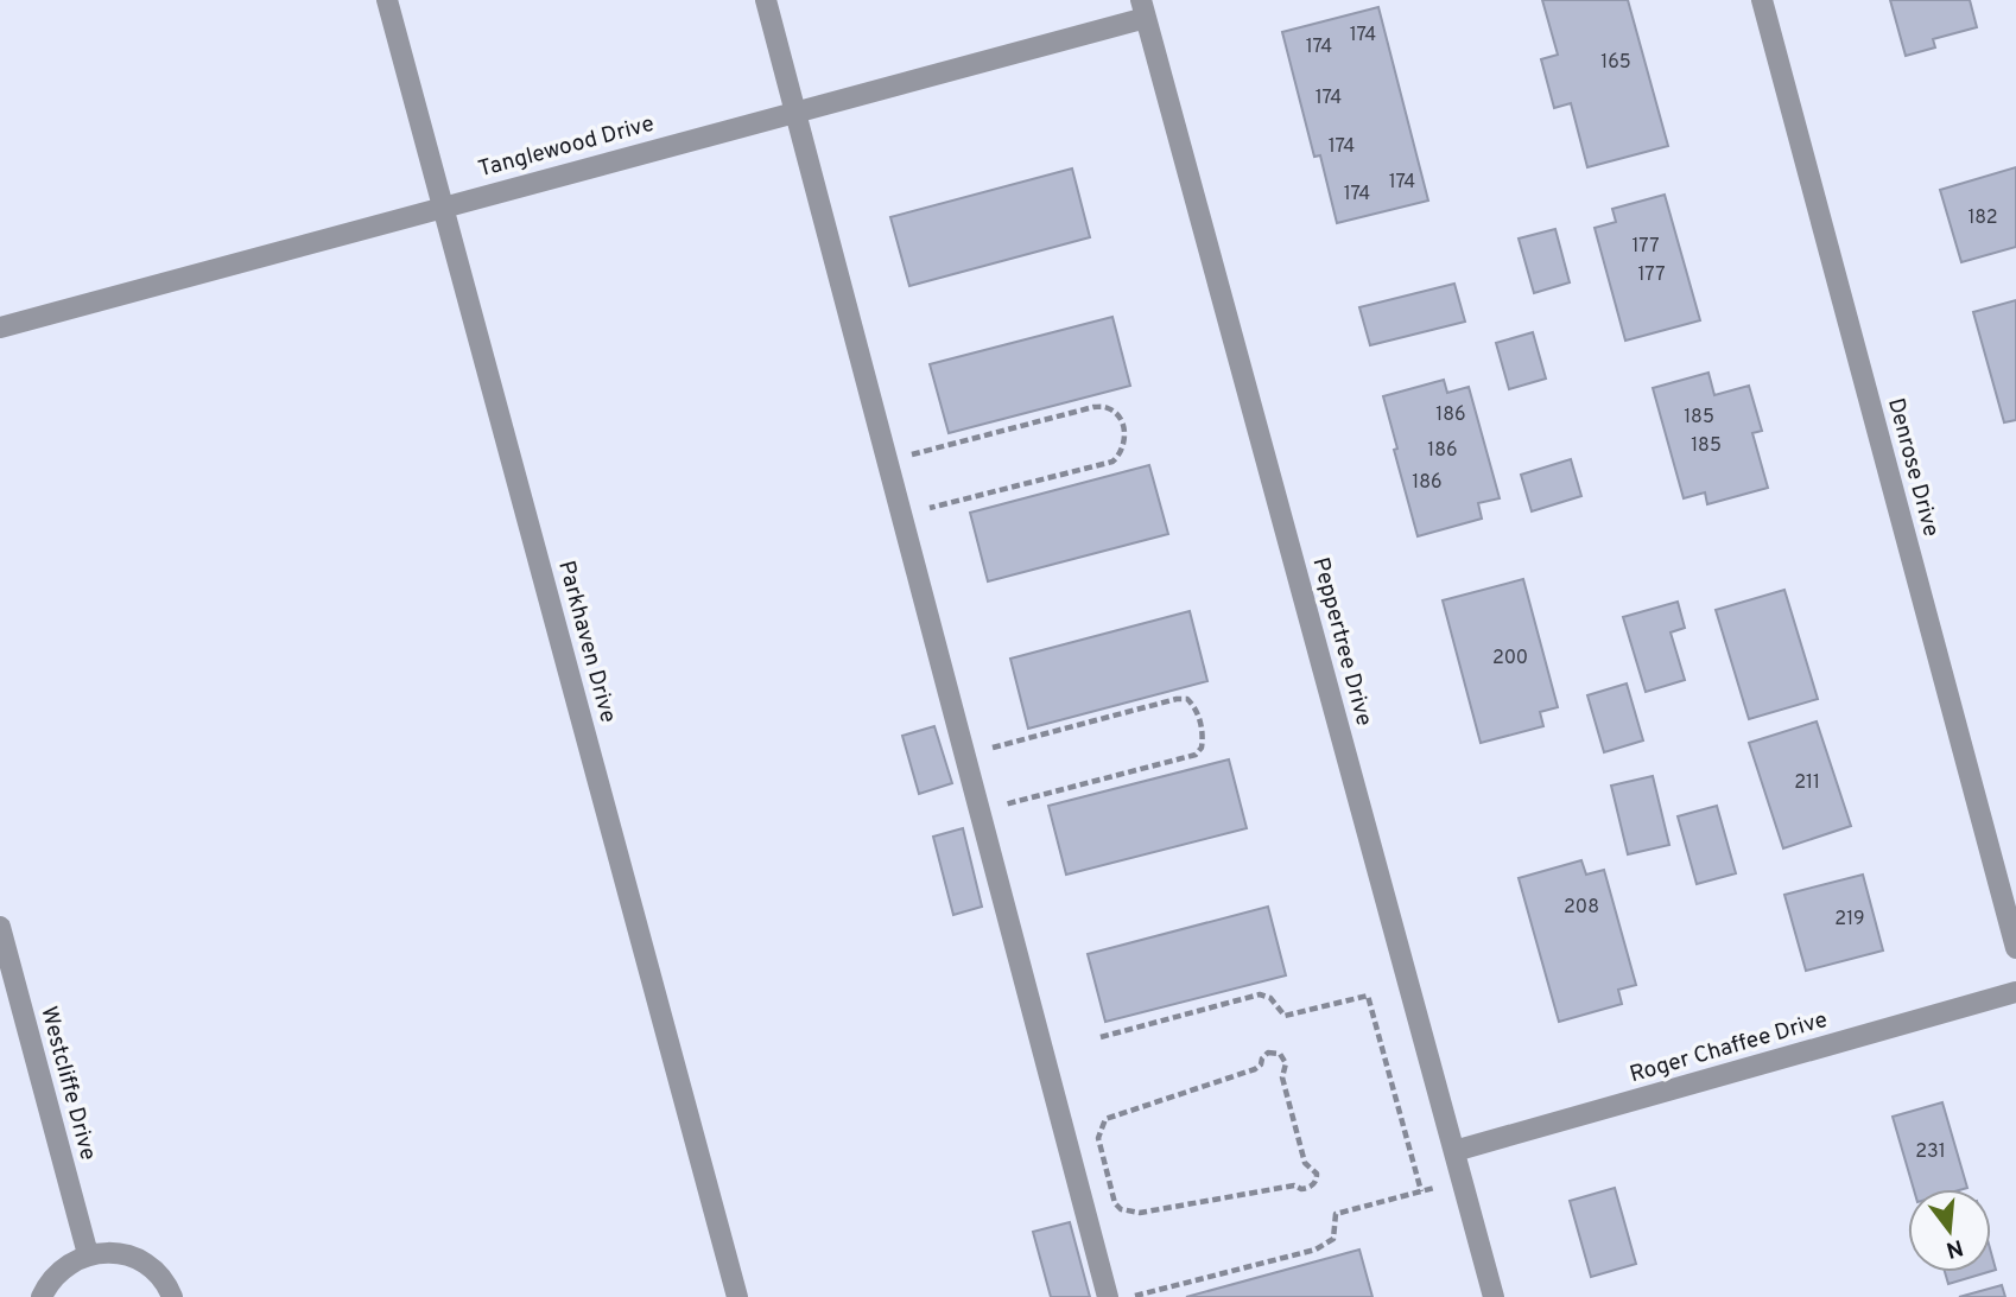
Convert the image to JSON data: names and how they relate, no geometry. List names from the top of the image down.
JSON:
{
  "streets": {
    "street": [
      "Tanglewood Drive",
      "Denrose Drive",
      "Parkhaven Drive",
      "Peppertree Drive",
      "Roger Chaffee Drive",
      "Westcliffe Drive"
    ]
  },
  "crossings": [
    ["Tanglewood Drive", "Parkhaven Drive"],
    ["Tanglewood Drive", "Peppertree Drive"],
    ["Peppertree Drive", "Roger Chaffee Drive"]
  ],
  "house_numbers": [
    "174",
    "174",
    "165",
    "174",
    "174",
    "174",
    "174",
    "182",
    "177",
    "177",
    "186",
    "185",
    "185",
    "186",
    "186",
    "200",
    "211",
    "208",
    "219",
    "231"
  ],
  "north": "bottom"
}
